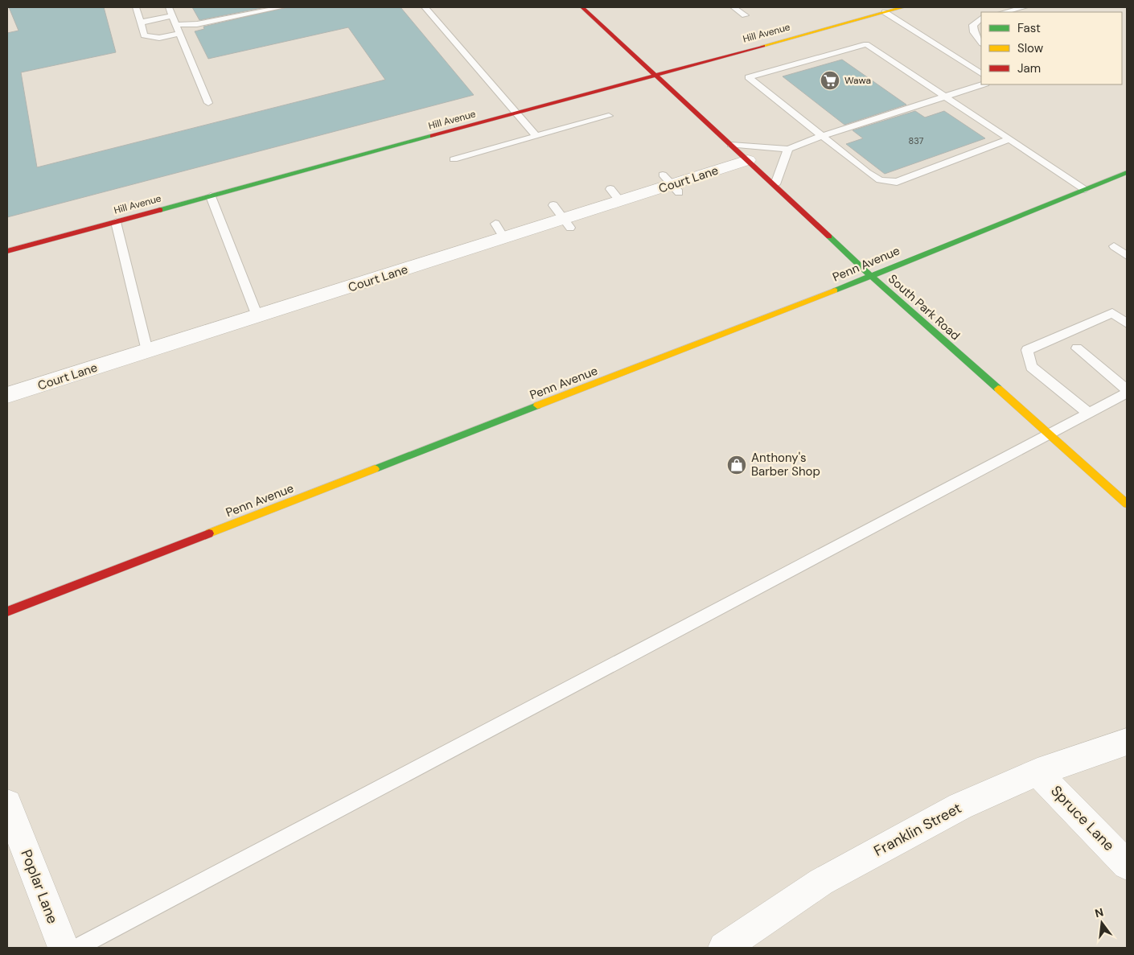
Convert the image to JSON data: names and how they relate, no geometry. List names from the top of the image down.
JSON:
{
  "streets": {
    "street": [
      "Hill Avenue",
      "Court Lane",
      "Penn Avenue",
      "South Park Road",
      "Spruce Lane",
      "Franklin Street",
      "Poplar Lane"
    ]
  },
  "crossings": [
    ["Hill Avenue", "South Park Road"],
    ["Court Lane", "South Park Road"],
    ["Penn Avenue", "South Park Road"],
    ["Spruce Lane", "Franklin Street"]
  ],
  "places": {
    "supermarket": ["Wawa"],
    "shop": ["Anthony's Barber Shop"]
  },
  "house_numbers": ["837"],
  "legend": ["Fast", "Slow", "Jam"],
  "north": "top"
}
